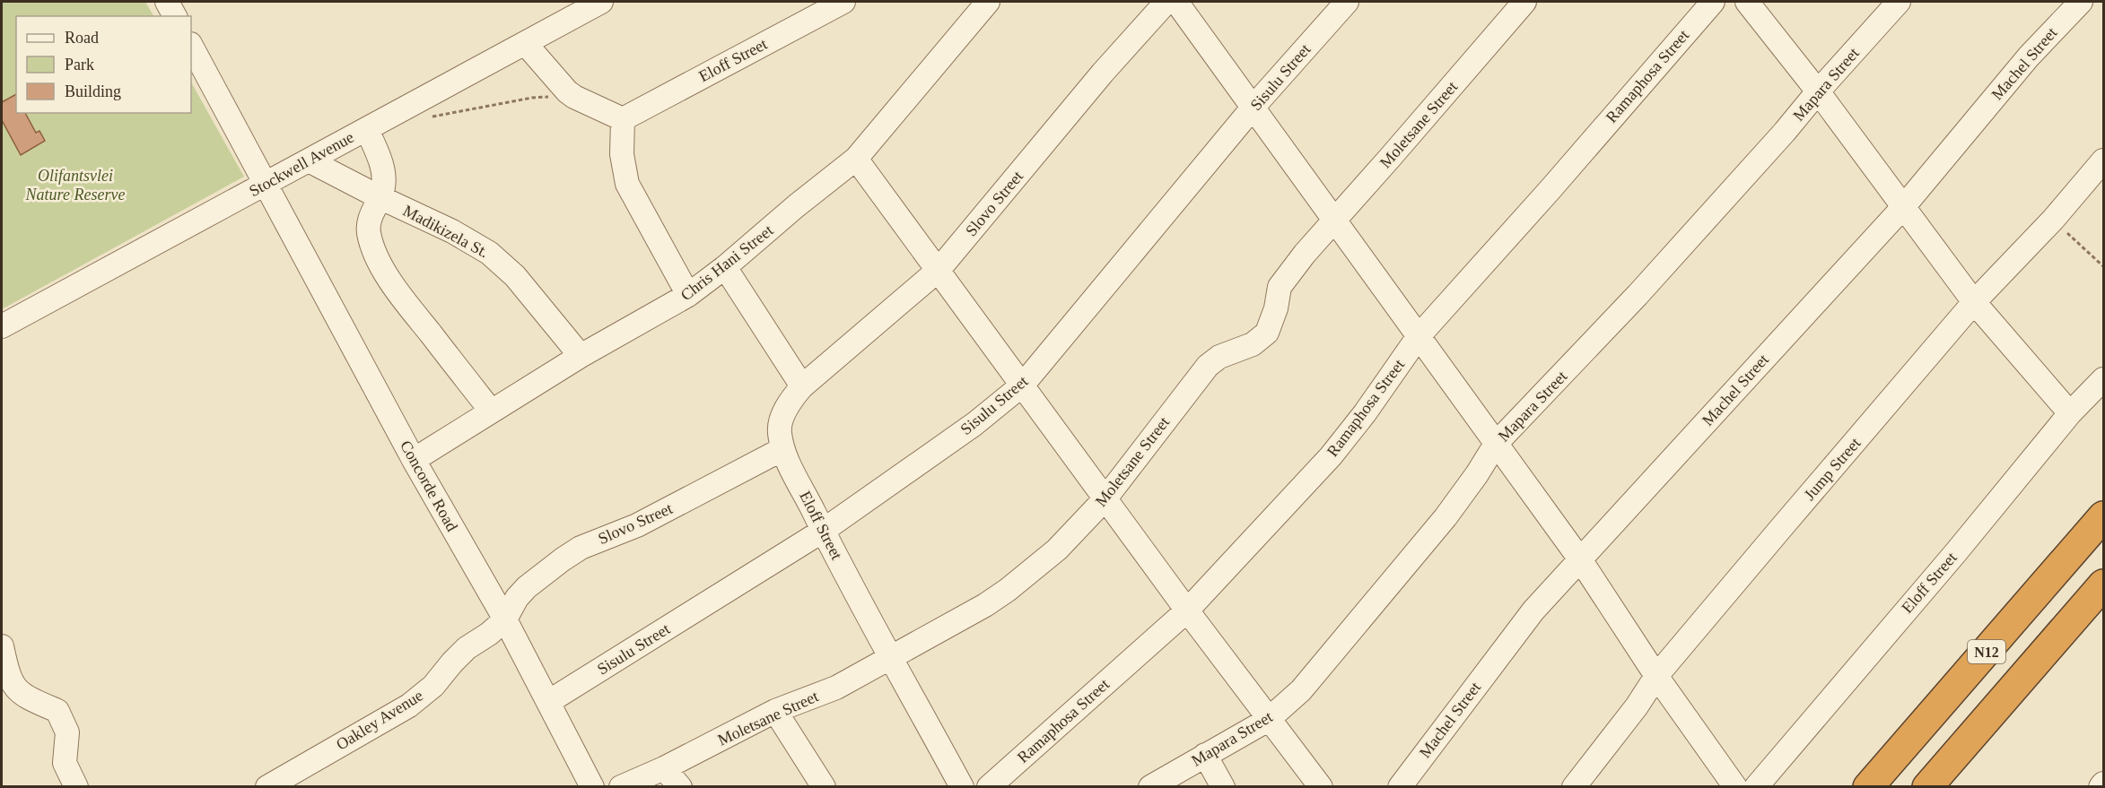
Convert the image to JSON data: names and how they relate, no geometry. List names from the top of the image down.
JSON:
{
  "streets": {
    "highway": ["N12"],
    "street": [
      "Eloff Street",
      "Machel Street",
      "Ramaphosa Street",
      "Sisulu Street",
      "Mapara Street",
      "Moletsane Street",
      "Stockwell Avenue",
      "Slovo Street",
      "Madikizela St.",
      "Chris Hani Street",
      "Jump Street",
      "Concorde Road",
      "Oakley Avenue"
    ]
  },
  "crossings": [
    ["Eloff Street", "Sisulu Street"],
    ["Eloff Street", "Moletsane Street"],
    ["Eloff Street", "Slovo Street"],
    ["Sisulu Street", "Concorde Road"],
    ["Stockwell Avenue", "Madikizela St."],
    ["Stockwell Avenue", "Concorde Road"],
    ["Slovo Street", "Concorde Road"],
    ["Slovo Street", "Oakley Avenue"],
    ["Madikizela St.", "Chris Hani Street"],
    ["Chris Hani Street", "Concorde Road"],
    ["Concorde Road", "Oakley Avenue"]
  ],
  "parks": ["Olifantsvlei Nature Reserve"],
  "legend": ["Road", "Park", "Building"]
}
